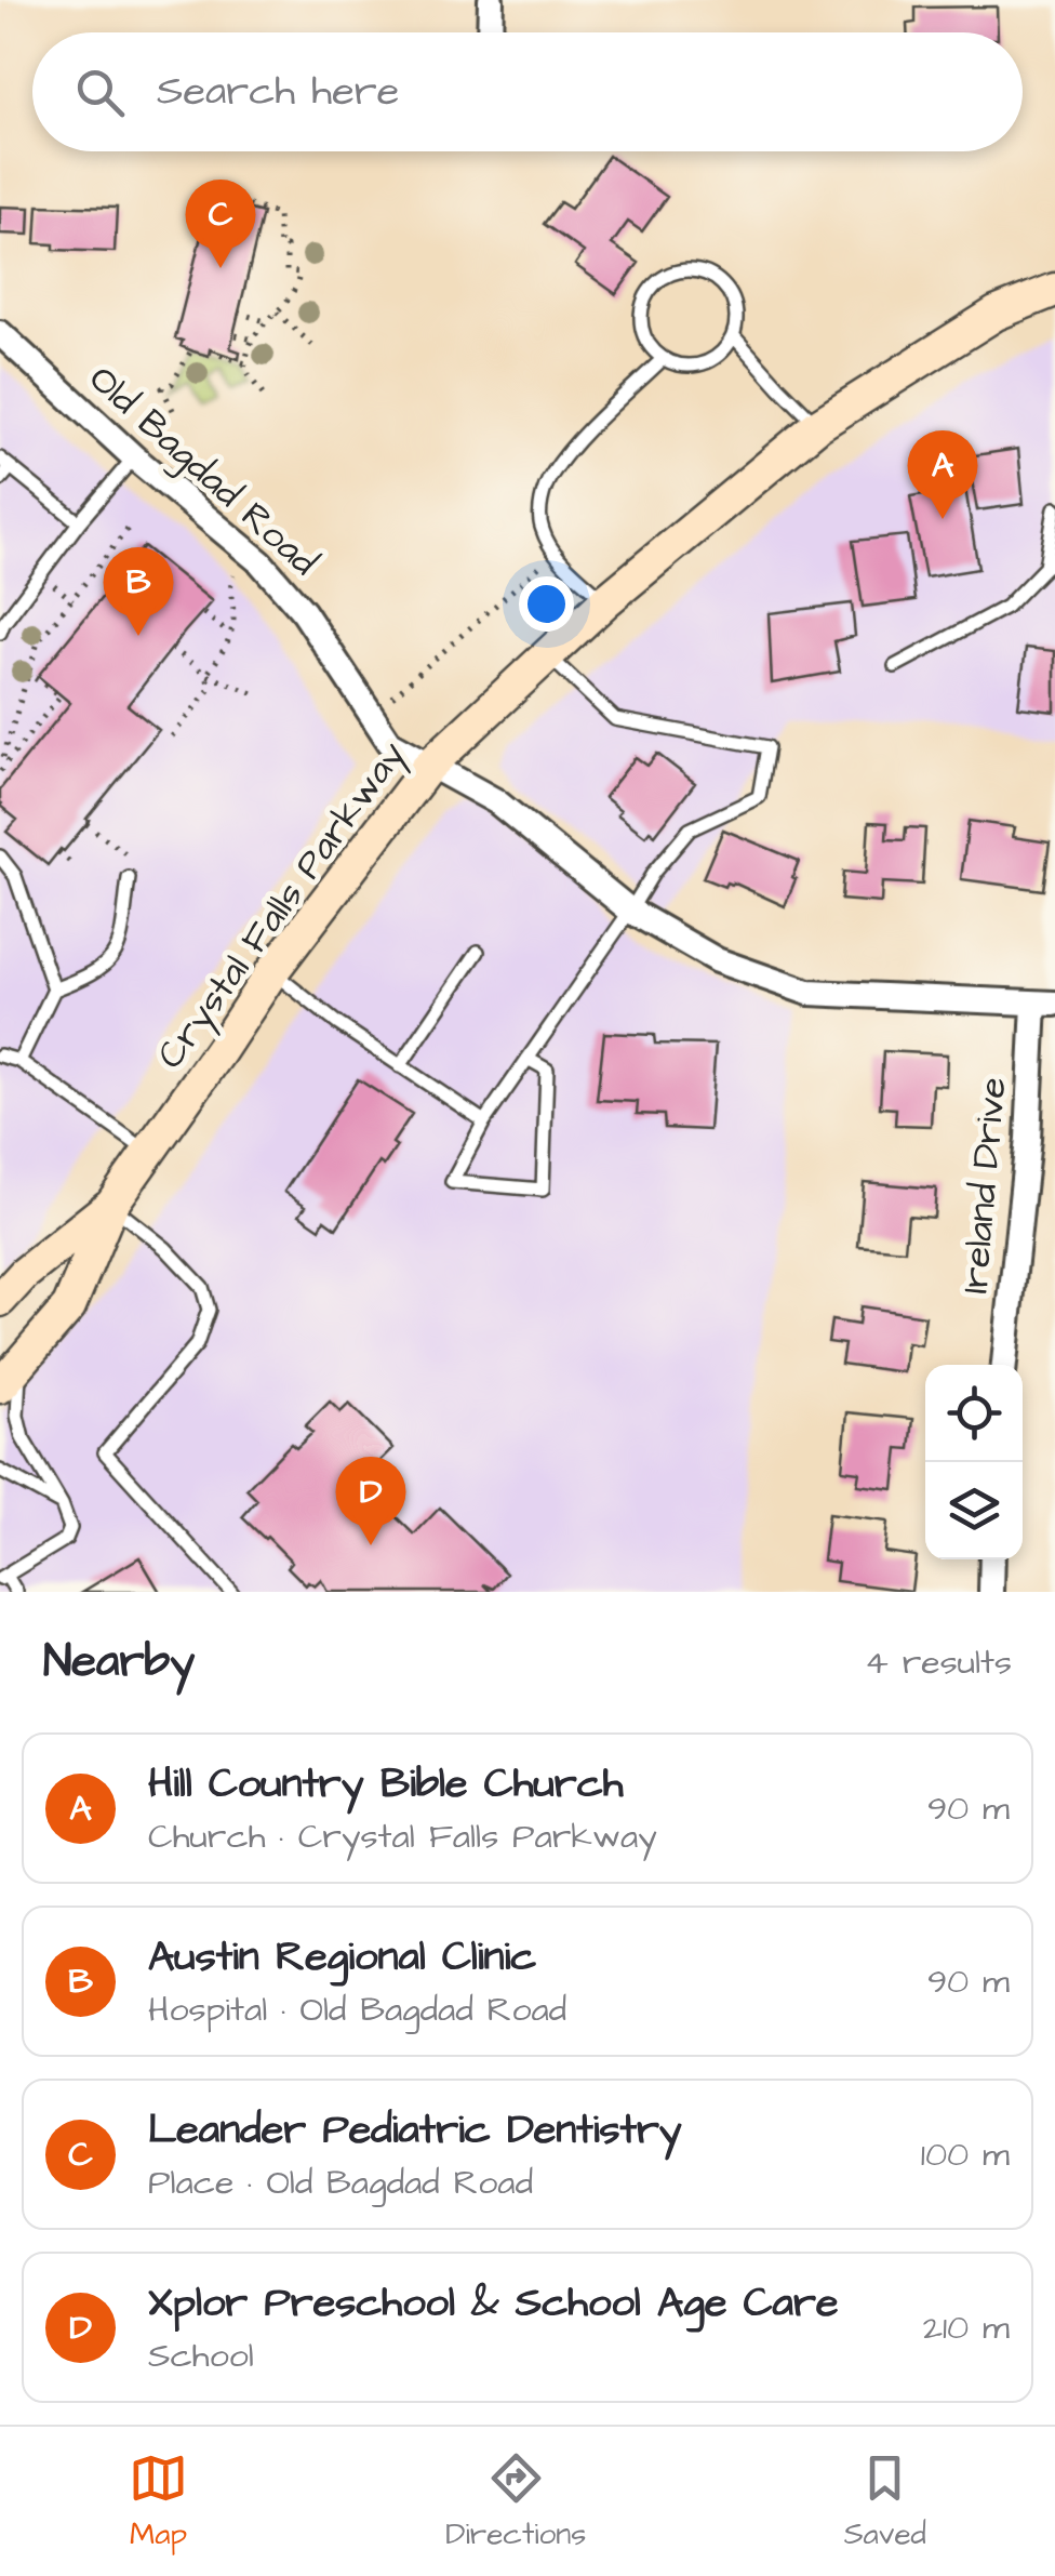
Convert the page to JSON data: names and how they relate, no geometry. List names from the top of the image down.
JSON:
{
  "streets": {
    "main road": ["Crystal Falls Parkway"],
    "street": ["Old Bagdad Road", "Ireland Drive"]
  },
  "crossings": [
    ["Old Bagdad Road", "Crystal Falls Parkway"],
    ["Old Bagdad Road", "Ireland Drive"]
  ],
  "page": {
    "search": "Search here",
    "pins": [
      "C",
      "A",
      "B",
      "D"
    ],
    "heading": ["Nearby", "4 results"],
    "list": [
      {
        "mark": "A",
        "name": "Hill Country Bible Church",
        "note": "Church · Crystal Falls Parkway",
        "value": "90 m"
      },
      {
        "mark": "B",
        "name": "Austin Regional Clinic",
        "note": "Hospital · Old Bagdad Road",
        "value": "90 m"
      },
      {
        "mark": "C",
        "name": "Leander Pediatric Dentistry",
        "note": "Place · Old Bagdad Road",
        "value": "100 m"
      },
      {
        "mark": "D",
        "name": "Xplor Preschool & School Age Care",
        "note": "School",
        "value": "210 m"
      }
    ],
    "nav": ["Map", "Directions", "Saved"]
  }
}
